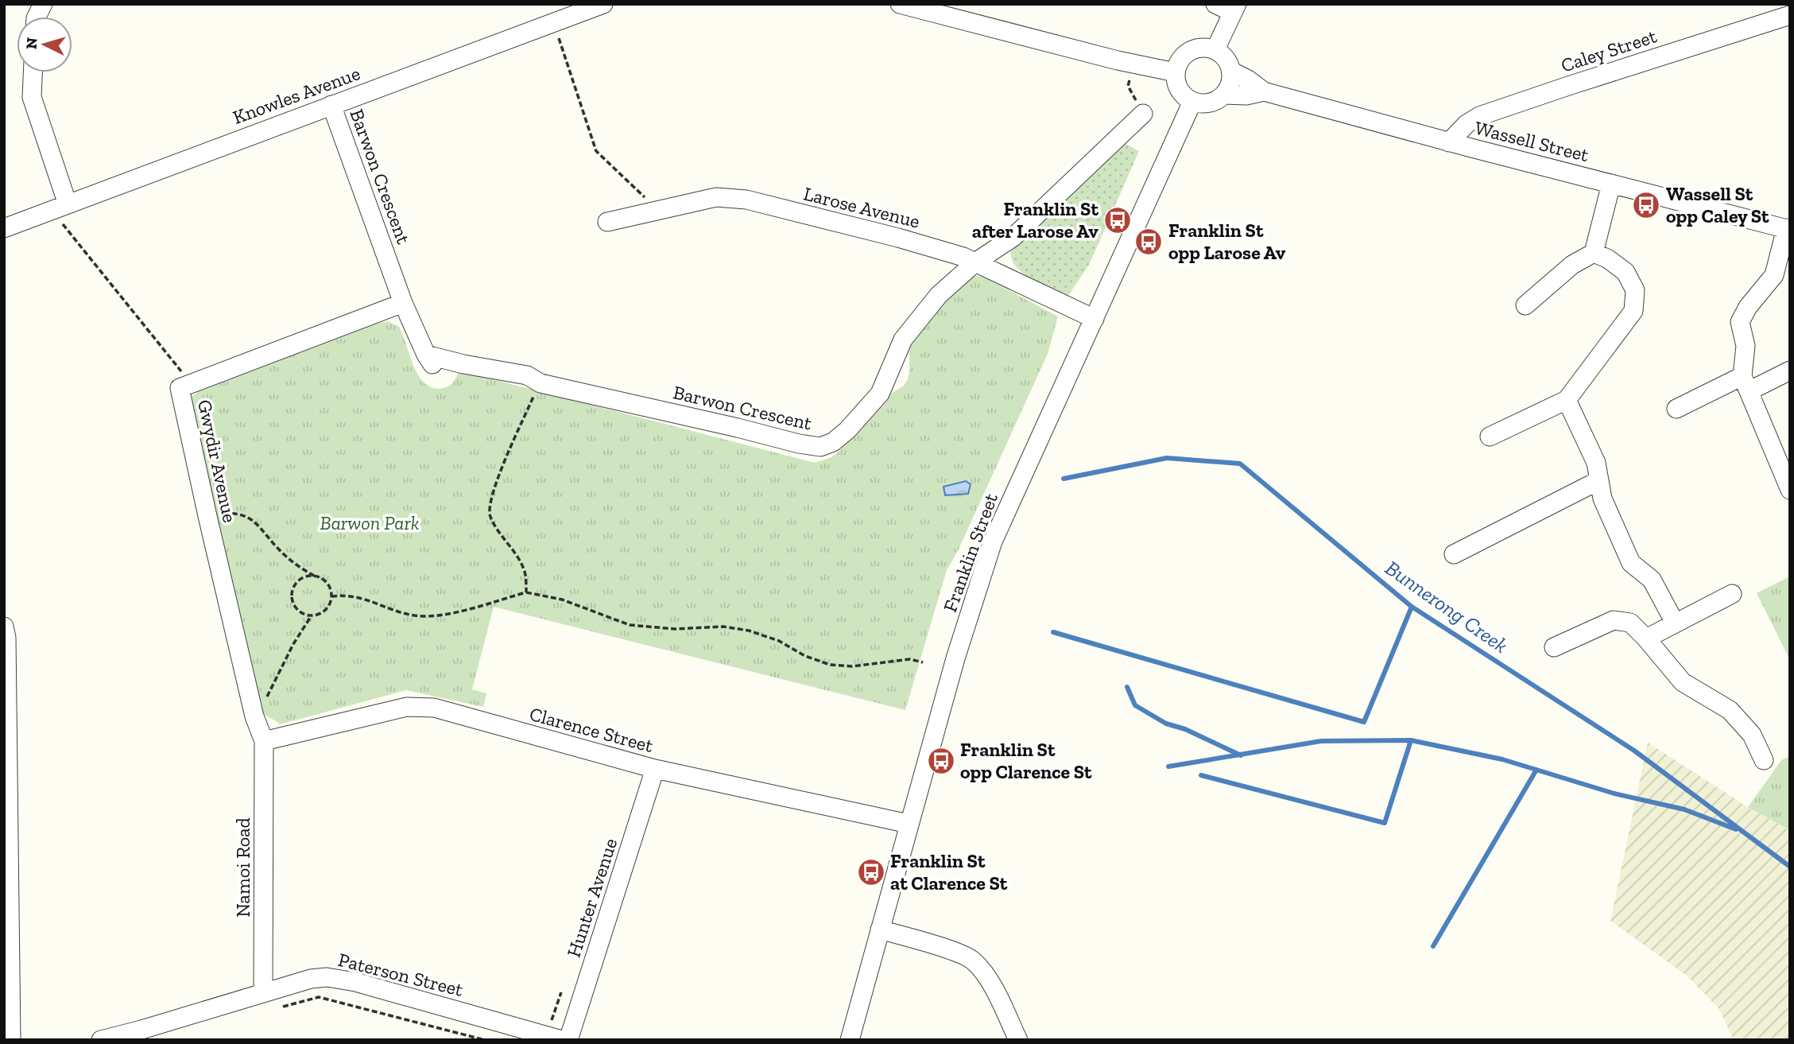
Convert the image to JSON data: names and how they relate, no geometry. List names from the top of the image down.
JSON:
{
  "streets": {
    "street": [
      "Caley Street",
      "Knowles Avenue",
      "Wassell Street",
      "Barwon Crescent",
      "Larose Avenue",
      "Gwydir Avenue",
      "Franklin Street",
      "Clarence Street",
      "Namoi Road",
      "Hunter Avenue",
      "Paterson Street"
    ]
  },
  "crossings": [
    ["Caley Street", "Wassell Street"],
    ["Knowles Avenue", "Barwon Crescent"],
    ["Wassell Street", "Franklin Street"],
    ["Barwon Crescent", "Larose Avenue"],
    ["Barwon Crescent", "Gwydir Avenue"],
    ["Larose Avenue", "Franklin Street"],
    ["Gwydir Avenue", "Clarence Street"],
    ["Gwydir Avenue", "Namoi Road"],
    ["Franklin Street", "Clarence Street"],
    ["Clarence Street", "Namoi Road"],
    ["Clarence Street", "Hunter Avenue"],
    ["Namoi Road", "Paterson Street"]
  ],
  "water": ["Bunnerong Creek"],
  "parks": ["Barwon Park"],
  "places": {
    "bus stop": [
      "Wassell St opp Caley St",
      "Franklin St after Larose Av",
      "Franklin St opp Larose Av",
      "Franklin St opp Clarence St",
      "Franklin St at Clarence St"
    ]
  },
  "north": "left"
}
